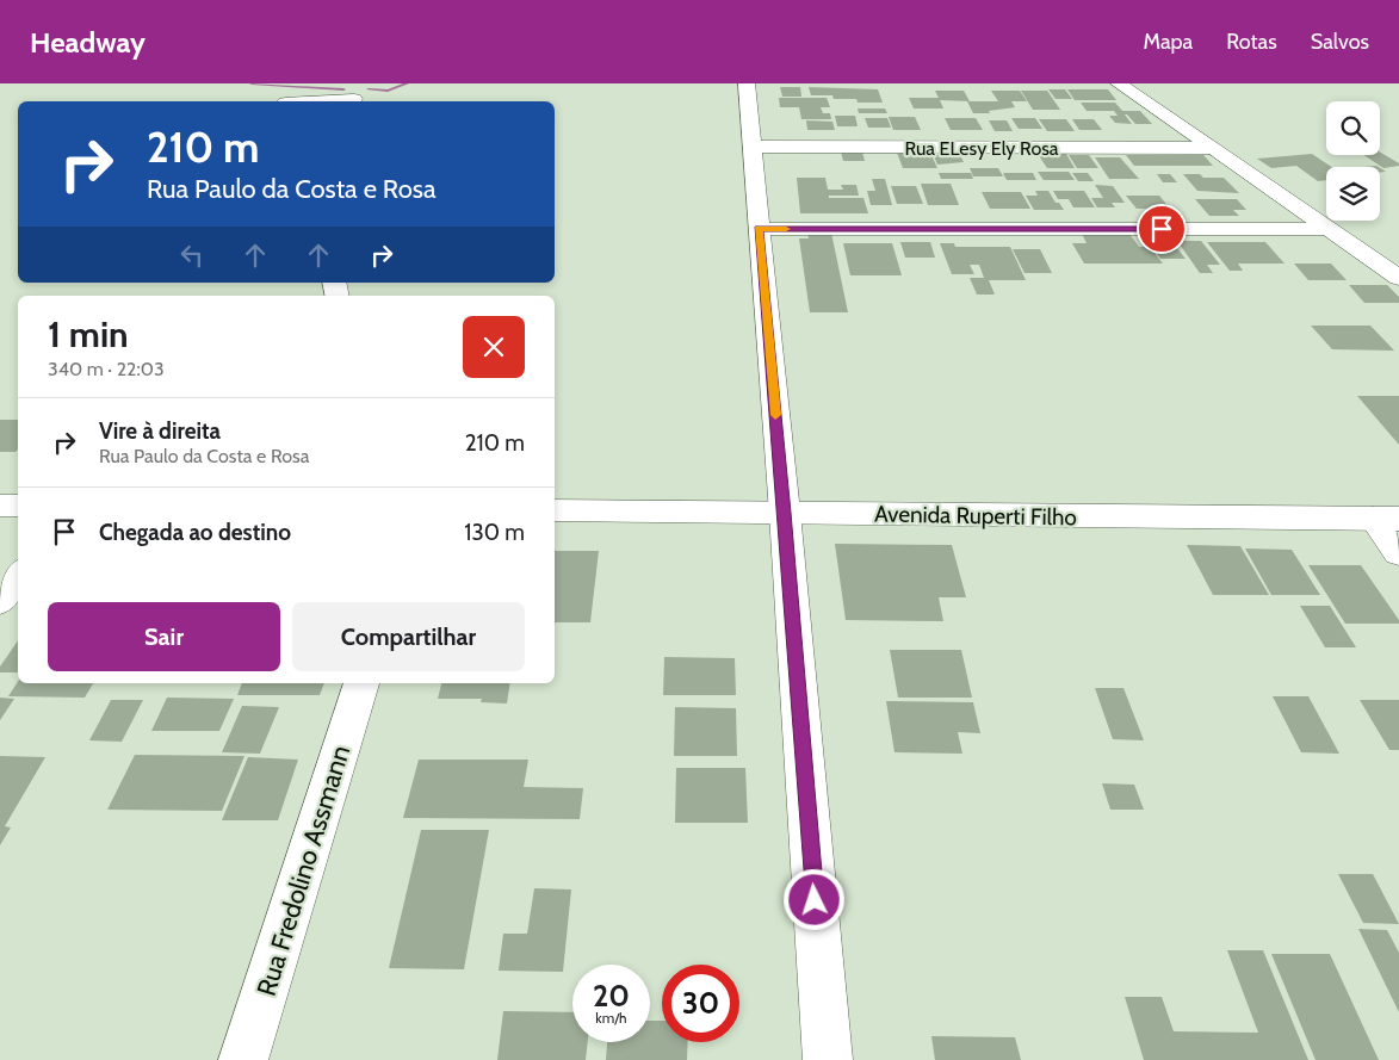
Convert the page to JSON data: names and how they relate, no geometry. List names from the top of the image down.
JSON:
{
  "streets": {
    "street": ["Rua ELesy Ely Rosa", "Avenida Ruperti Filho", "Rua Fredolino Assmann"]
  },
  "page": {
    "header": "Headway",
    "nav": ["Mapa", "Rotas", "Salvos"],
    "turn": ["210 m", "Rua Paulo da Costa e Rosa"],
    "heading": ["1 min", "340 m · 22:03"],
    "list": [
      {
        "name": "Vire à direita",
        "note": "Rua Paulo da Costa e Rosa",
        "value": "210 m"
      },
      {
        "name": "Chegada ao destino",
        "value": "130 m"
      }
    ],
    "buttons": ["Sair", "Compartilhar"],
    "speed": "20 km/h",
    "limit": "30"
  }
}
